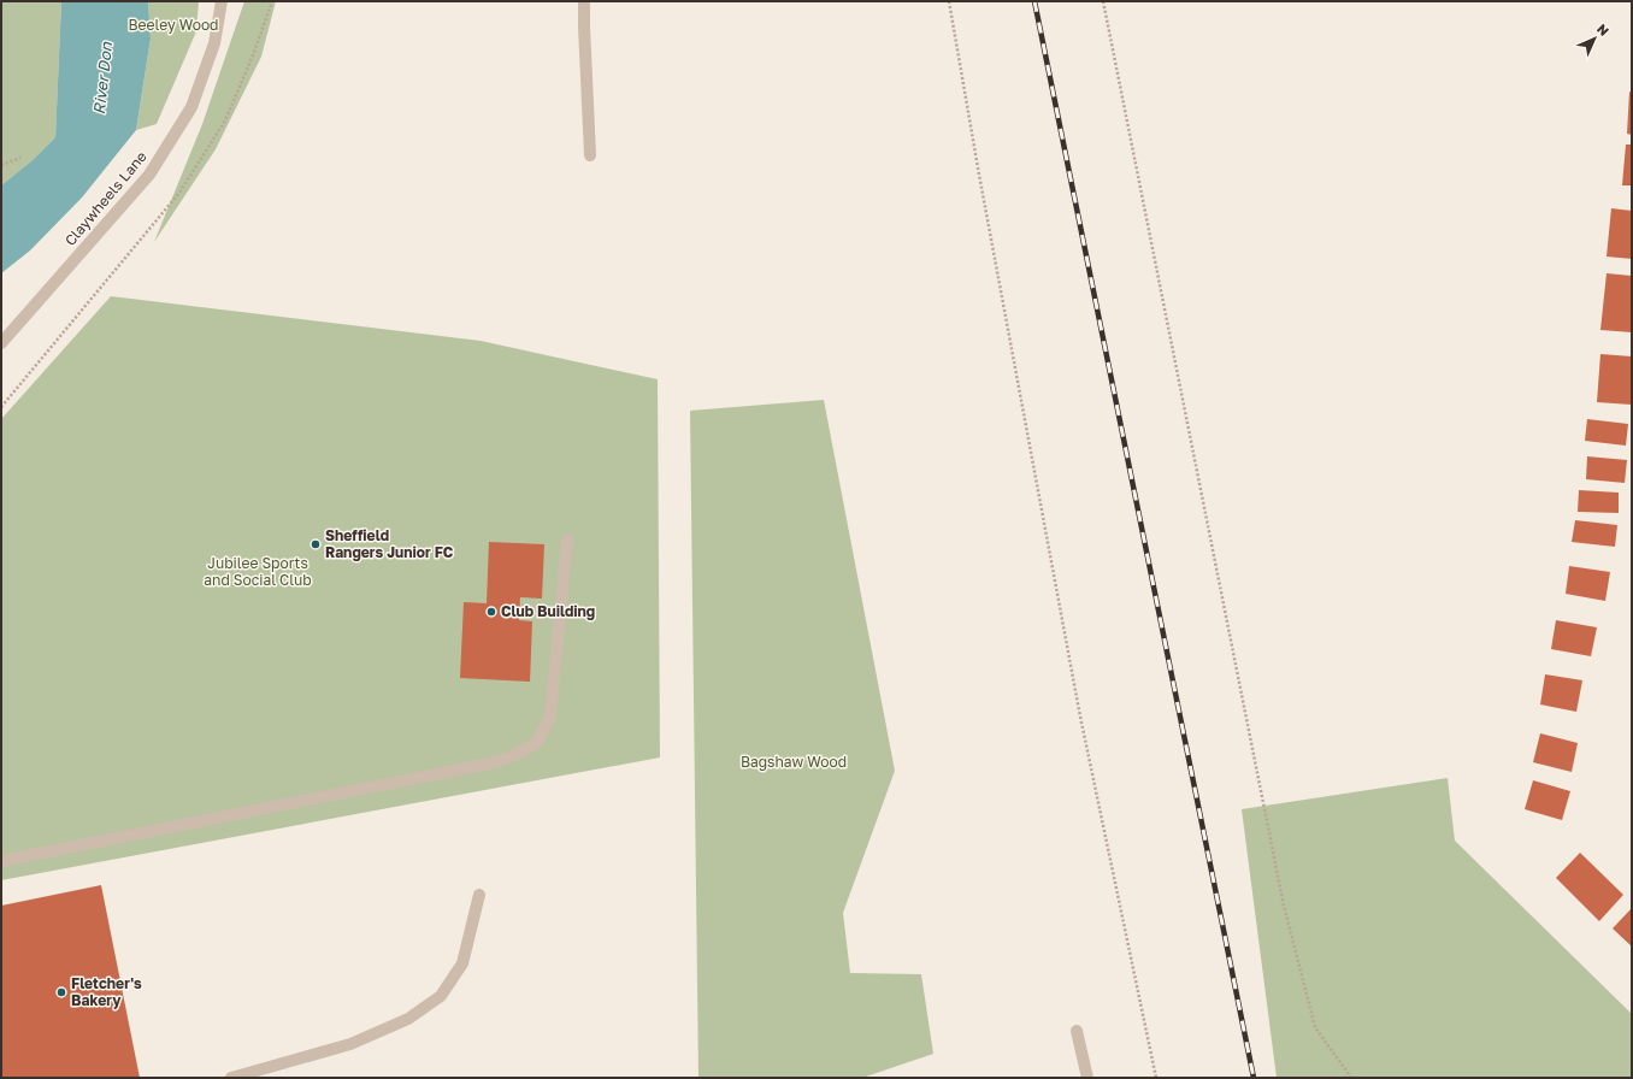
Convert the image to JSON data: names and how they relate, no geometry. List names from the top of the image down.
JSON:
{
  "streets": {
    "street": ["Claywheels Lane"]
  },
  "water": ["River Don"],
  "parks": ["Beeley Wood", "Jubilee Sports and Social Club", "Bagshaw Wood"],
  "places": ["Sheffield Rangers Junior FC", "Club Building", "Fletcher's Bakery"],
  "north": "top right"
}
